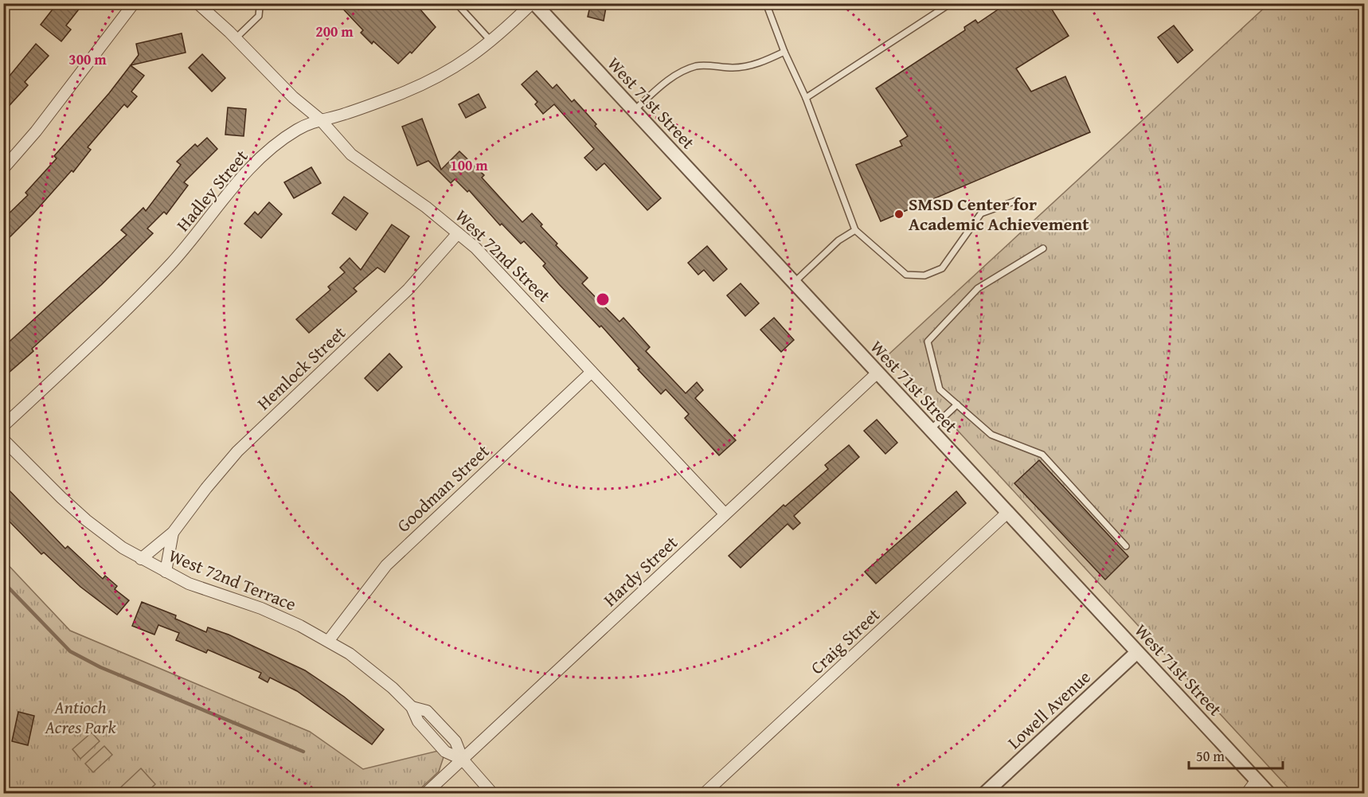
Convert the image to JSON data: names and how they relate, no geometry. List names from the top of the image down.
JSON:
{
  "streets": {
    "street": [
      "West 71st Street",
      "Hadley Street",
      "West 72nd Street",
      "Hemlock Street",
      "Goodman Street",
      "Hardy Street",
      "West 72nd Terrace",
      "Craig Street",
      "Lowell Avenue"
    ]
  },
  "crossings": [
    ["West 71st Street", "Hadley Street"],
    ["West 71st Street", "Hardy Street"],
    ["West 71st Street", "Craig Street"],
    ["West 71st Street", "Lowell Avenue"],
    ["Hadley Street", "West 72nd Street"],
    ["West 72nd Street", "Hemlock Street"],
    ["West 72nd Street", "Goodman Street"],
    ["West 72nd Street", "Hardy Street"],
    ["Hemlock Street", "West 72nd Terrace"],
    ["Goodman Street", "West 72nd Terrace"],
    ["Hardy Street", "West 72nd Terrace"]
  ],
  "parks": ["Antioch Acres Park"],
  "places": ["SMSD Center for Academic Achievement"],
  "scale_bar": "50 m",
  "rings": ["200 m", "300 m", "100 m"]
}
